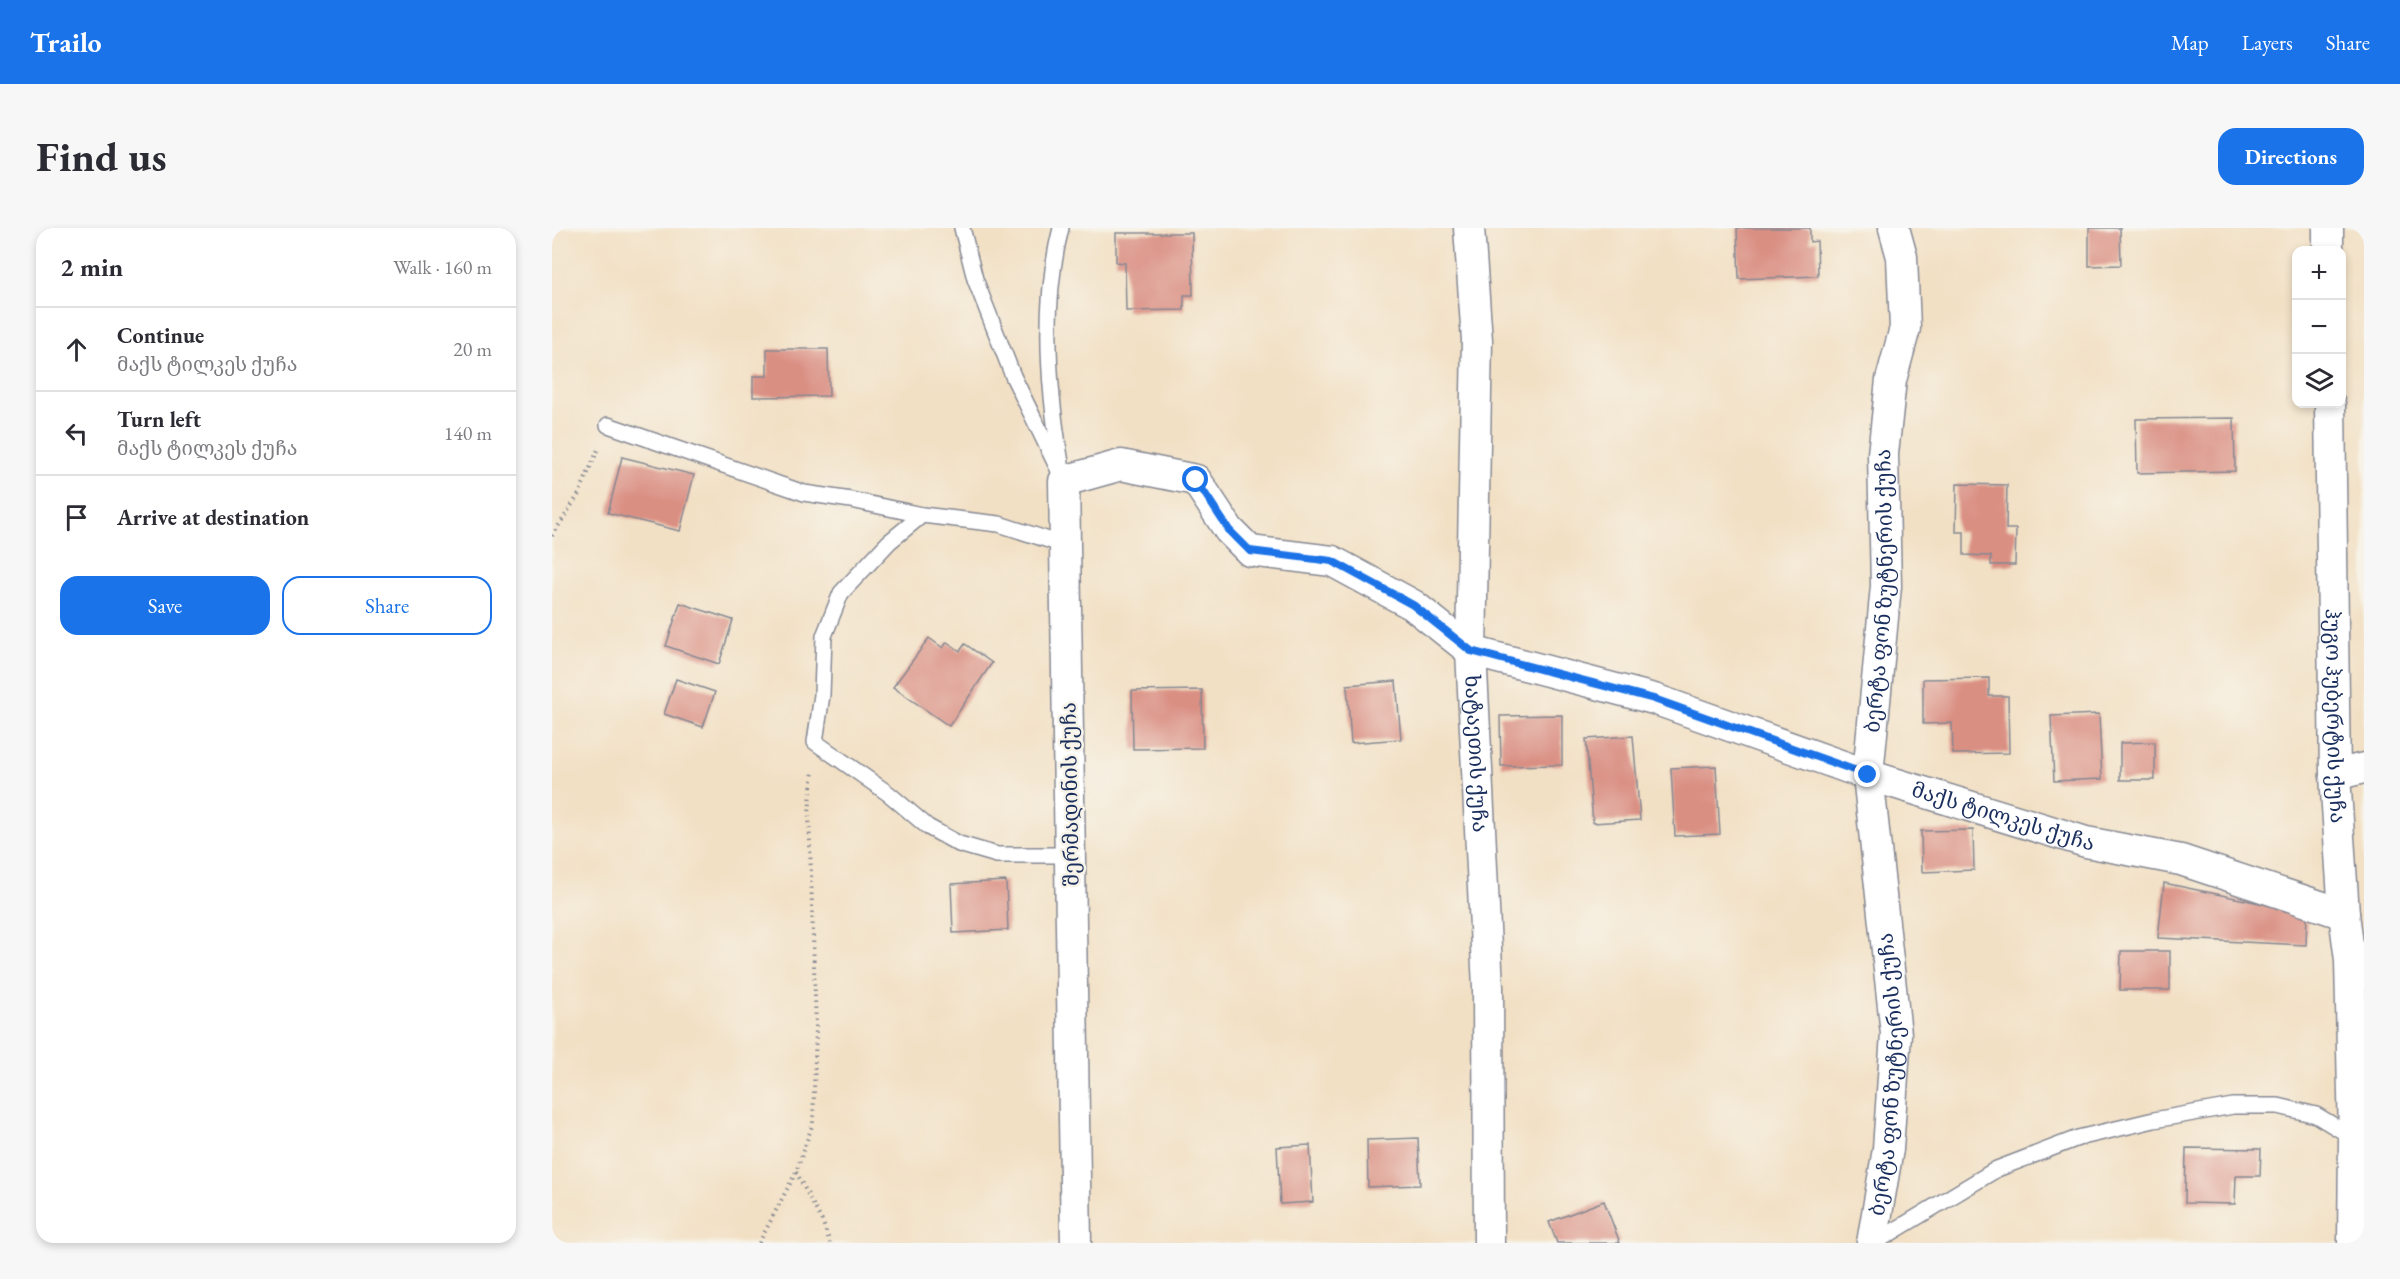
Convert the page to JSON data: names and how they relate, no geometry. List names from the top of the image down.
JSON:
{
  "streets": {
    "street": [
      "ბერტა ფონ ზუტნერის ქუჩა",
      "ჰუგო ჰუბერტის ქუჩა",
      "ხატაეთის ქუჩა",
      "შერმადინის ქუჩა",
      "მაქს ტილკეს ქუჩა"
    ]
  },
  "crossings": [
    ["ბერტა ფონ ზუტნერის ქუჩა", "მაქს ტილკეს ქუჩა"],
    ["ჰუგო ჰუბერტის ქუჩა", "მაქს ტილკეს ქუჩა"],
    ["ხატაეთის ქუჩა", "მაქს ტილკეს ქუჩა"],
    ["შერმადინის ქუჩა", "მაქს ტილკეს ქუჩა"]
  ],
  "page": {
    "header": "Trailo",
    "nav": ["Map", "Layers", "Share"],
    "buttons": [
      "Directions",
      ["Save", "Share"]
    ],
    "title": "Find us",
    "heading": ["2 min", "Walk · 160 m"],
    "map_buttons": ["+", "−"],
    "list": [
      ["Continue", "მაქს ტილკეს ქუჩა", "20 m"],
      ["Turn left", "მაქს ტილკეს ქუჩა", "140 m"],
      "Arrive at destination"
    ]
  }
}
